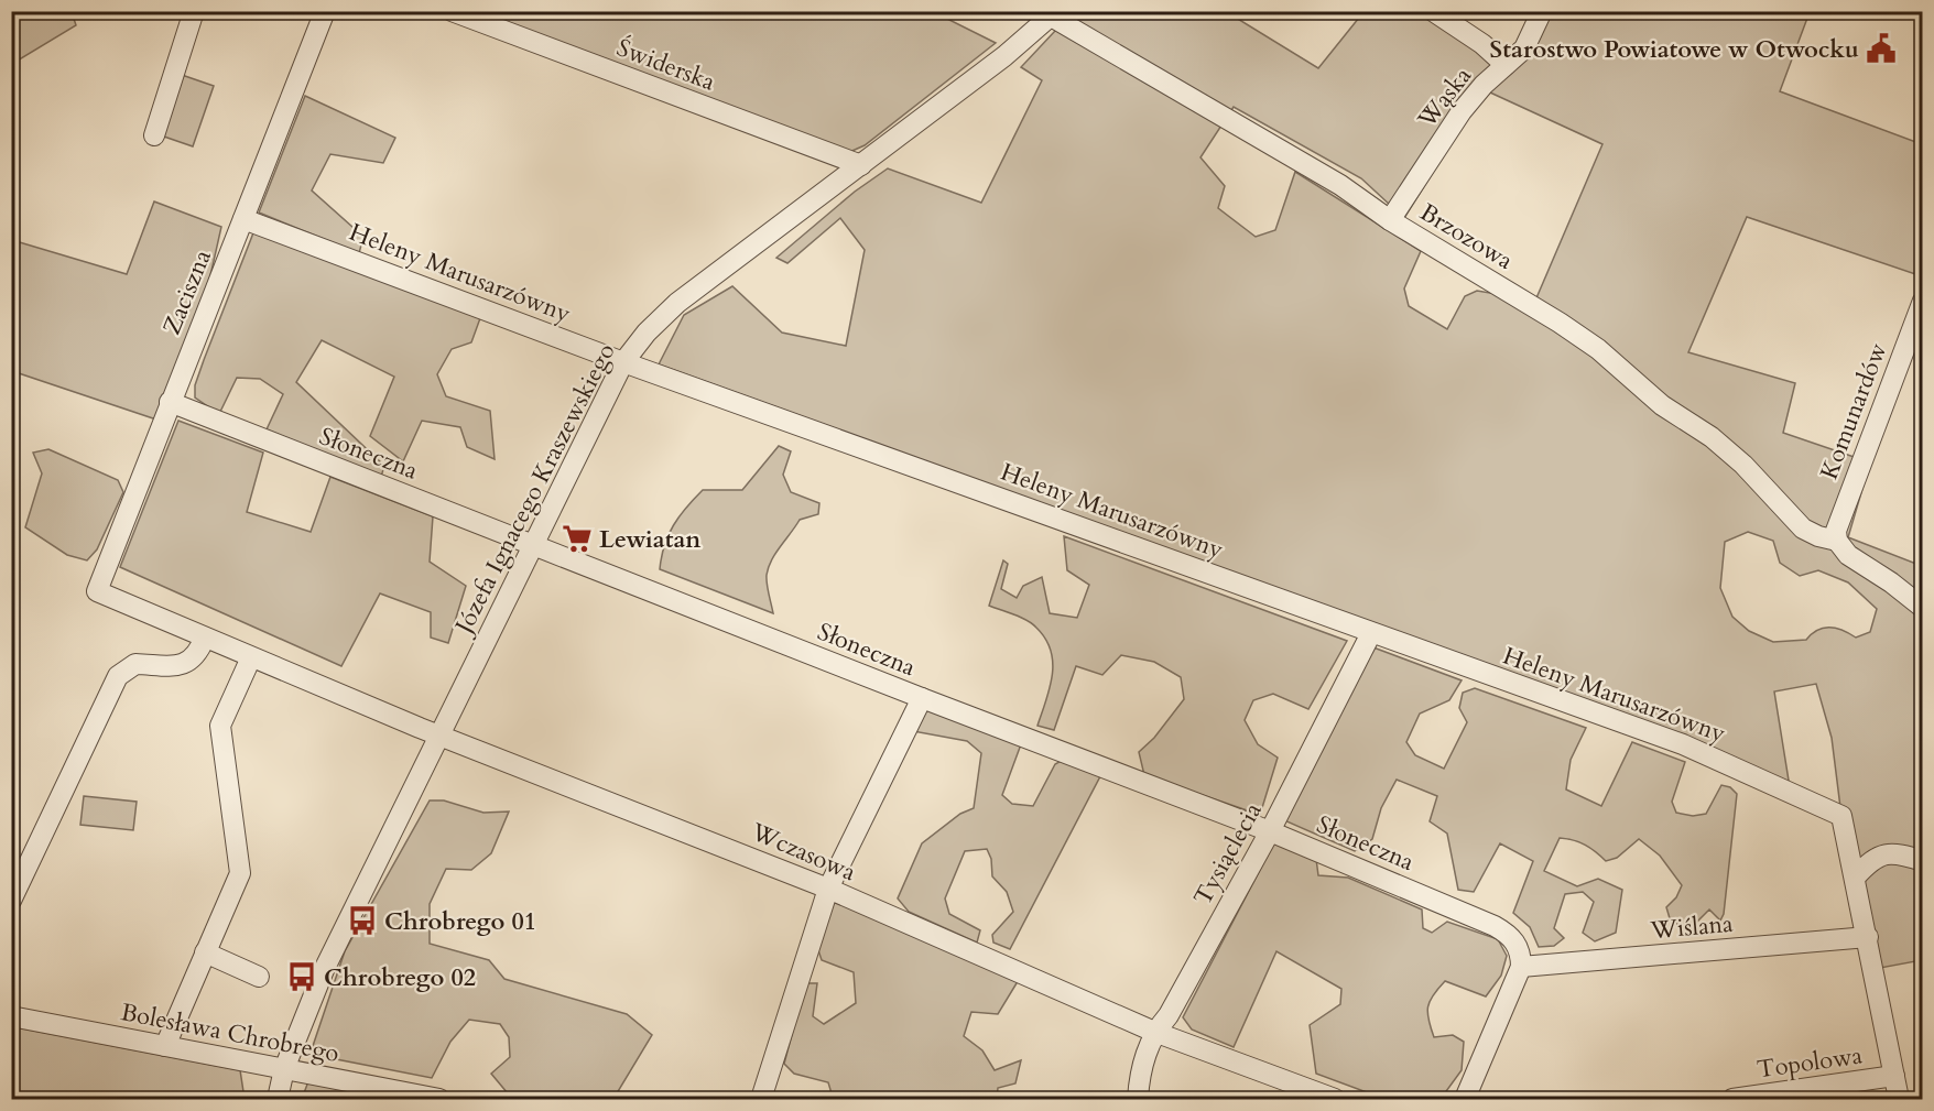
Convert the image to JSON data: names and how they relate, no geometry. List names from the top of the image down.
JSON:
{
  "streets": {
    "street": [
      "Świderska",
      "Wąska",
      "Brzozowa",
      "Heleny Marusarzówny",
      "Zaciszna",
      "Komunardów",
      "Słoneczna",
      "Józefa Ignacego Kraszewskiego",
      "Wczasowa",
      "Tysiąclecia",
      "Wiślana",
      "Bolesława Chrobrego",
      "Topolowa"
    ]
  },
  "crossings": [
    ["Świderska", "Józefa Ignacego Kraszewskiego"],
    ["Wąska", "Brzozowa"],
    ["Brzozowa", "Komunardów"],
    ["Brzozowa", "Józefa Ignacego Kraszewskiego"],
    ["Heleny Marusarzówny", "Zaciszna"],
    ["Heleny Marusarzówny", "Józefa Ignacego Kraszewskiego"],
    ["Heleny Marusarzówny", "Tysiąclecia"],
    ["Heleny Marusarzówny", "Wiślana"],
    ["Heleny Marusarzówny", "Topolowa"],
    ["Zaciszna", "Słoneczna"],
    ["Zaciszna", "Wczasowa"],
    ["Słoneczna", "Józefa Ignacego Kraszewskiego"],
    ["Słoneczna", "Tysiąclecia"],
    ["Słoneczna", "Wiślana"],
    ["Józefa Ignacego Kraszewskiego", "Wczasowa"],
    ["Józefa Ignacego Kraszewskiego", "Bolesława Chrobrego"],
    ["Wczasowa", "Tysiąclecia"]
  ],
  "places": {
    "public building": ["Starostwo Powiatowe w Otwocku"],
    "supermarket": ["Lewiatan"],
    "bus stop": ["Chrobrego 01", "Chrobrego 02"]
  }
}
